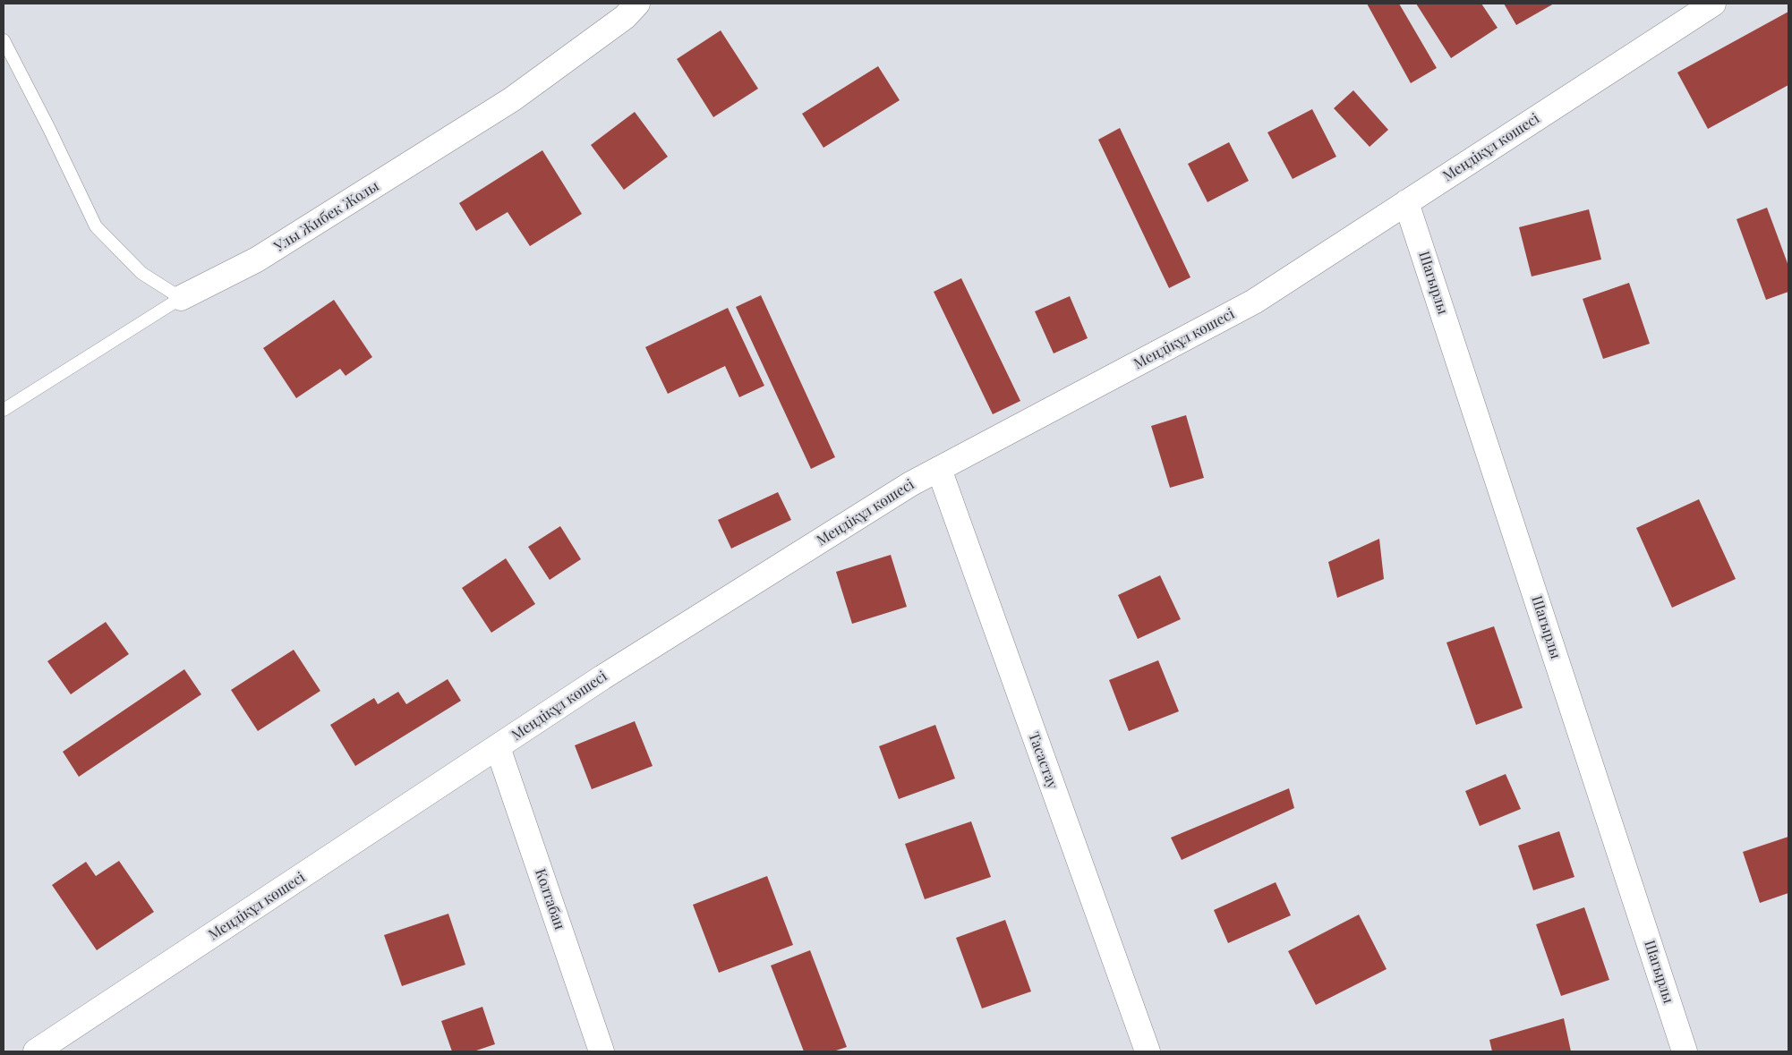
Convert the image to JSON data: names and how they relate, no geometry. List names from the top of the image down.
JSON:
{
  "streets": {
    "street": [
      "Меңдіқұл көшесі",
      "Улы Жибек Жолы",
      "Шагырлы",
      "Тасастау",
      "Колтабан"
    ]
  },
  "crossings": [
    ["Меңдіқұл көшесі", "Шагырлы"],
    ["Меңдіқұл көшесі", "Тасастау"],
    ["Меңдіқұл көшесі", "Колтабан"]
  ]
}
